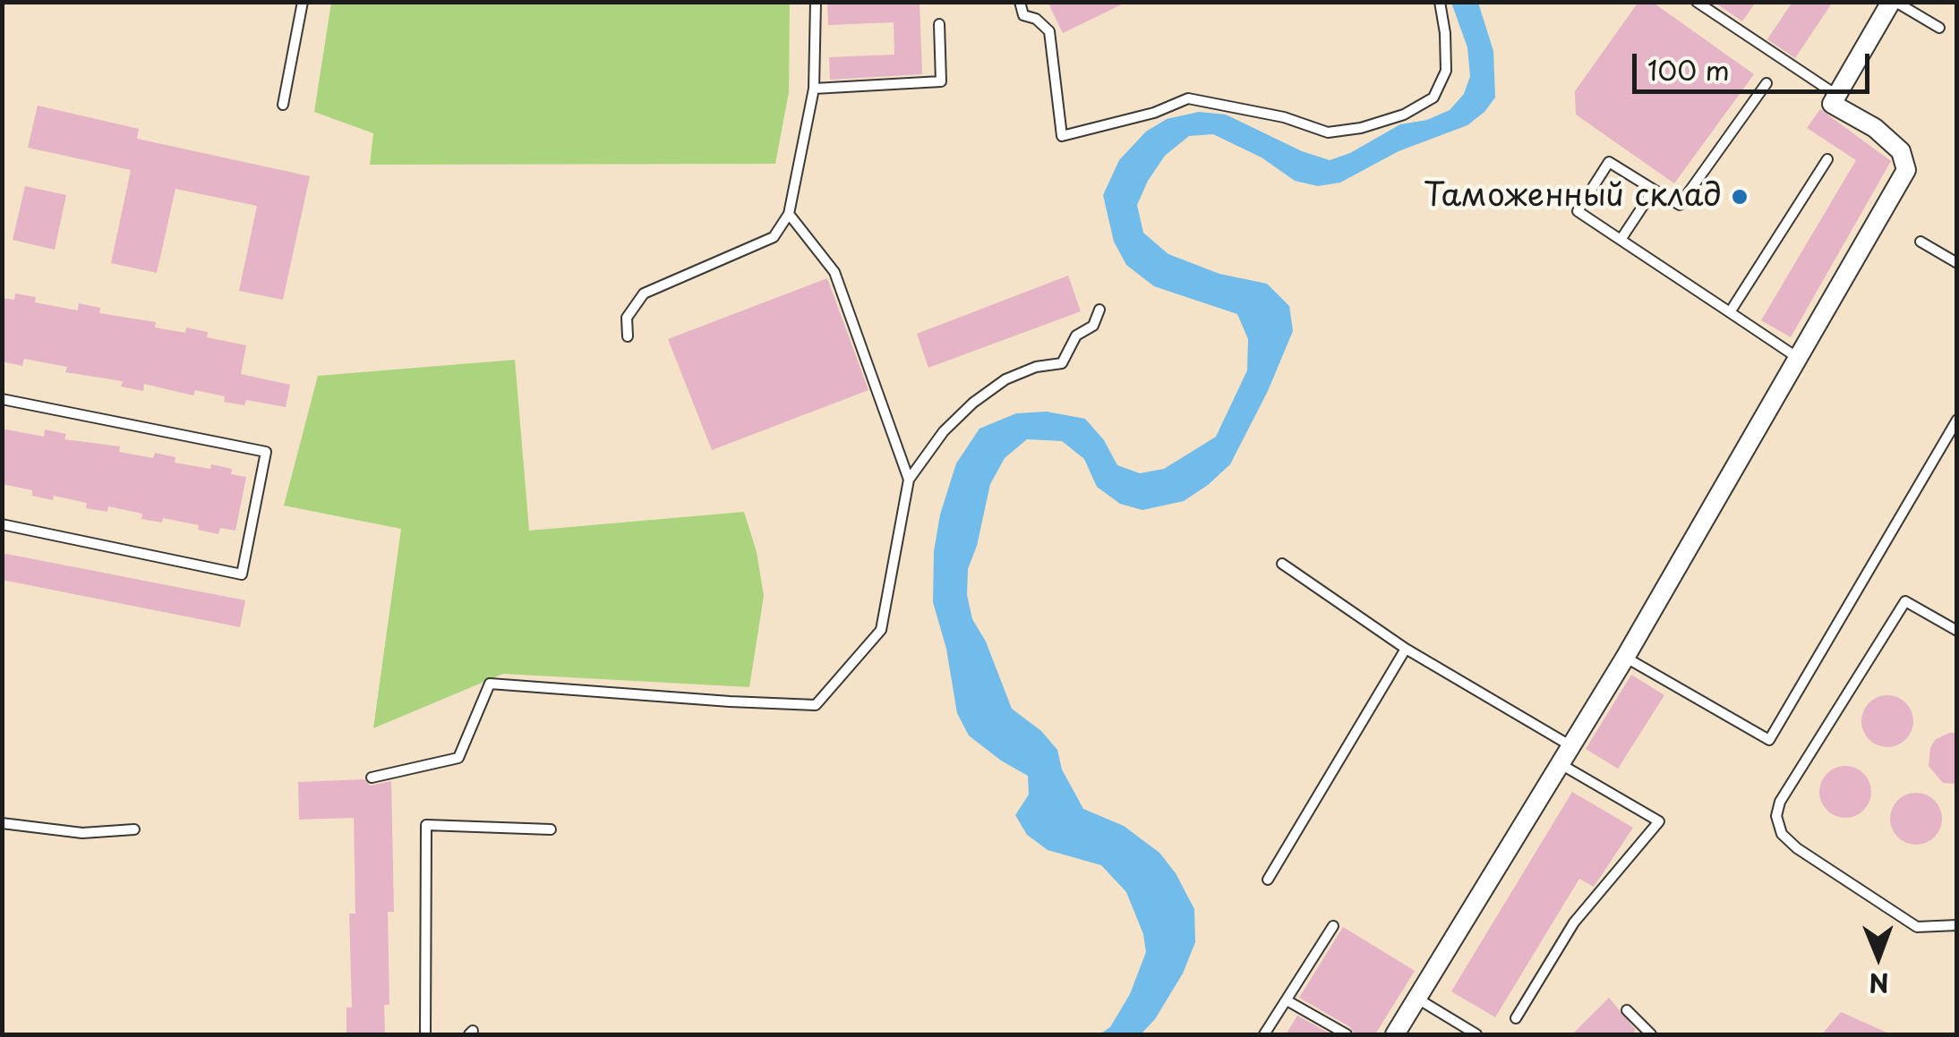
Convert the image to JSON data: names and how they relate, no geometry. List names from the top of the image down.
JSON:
{
  "places": ["Таможенный склад"],
  "scale_bar": "100 m",
  "north": "bottom"
}
